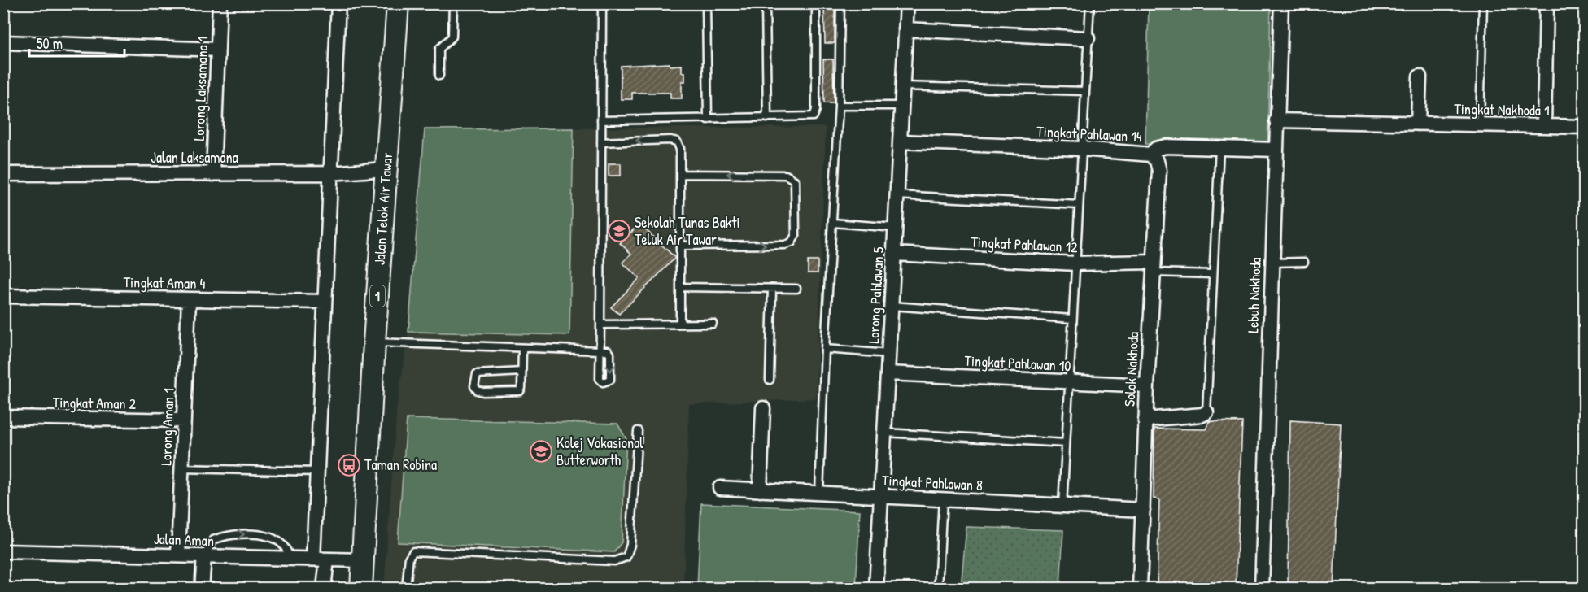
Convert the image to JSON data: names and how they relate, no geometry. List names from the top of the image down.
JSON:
{
  "streets": {
    "main road": ["Jalan Telok Air Tawar", "1"],
    "street": [
      "Lorong Laksamana 1",
      "Tingkat Nakhoda 1",
      "Tingkat Pahlawan 14",
      "Jalan Laksamana",
      "Tingkat Pahlawan 12",
      "Tingkat Aman 4",
      "Lorong Pahlawan 5",
      "Lebuh Nakhoda",
      "Tingkat Pahlawan 10",
      "Solok Nakhoda",
      "Tingkat Aman 2",
      "Lorong Aman 1",
      "Tingkat Pahlawan 8",
      "Jalan Aman"
    ]
  },
  "crossings": [
    ["Lorong Laksamana 1", "Jalan Laksamana"],
    ["Tingkat Nakhoda 1", "Lebuh Nakhoda"],
    ["Tingkat Pahlawan 14", "Lorong Pahlawan 5"],
    ["Tingkat Pahlawan 14", "Lebuh Nakhoda"],
    ["Tingkat Pahlawan 14", "Solok Nakhoda"],
    ["Jalan Laksamana", "Jalan Telok Air Tawar"],
    ["Jalan Telok Air Tawar", "Jalan Aman"],
    ["Tingkat Pahlawan 12", "Lorong Pahlawan 5"],
    ["Tingkat Pahlawan 12", "Solok Nakhoda"],
    ["Tingkat Aman 4", "Lorong Aman 1"],
    ["Lorong Pahlawan 5", "Tingkat Pahlawan 10"],
    ["Lorong Pahlawan 5", "Tingkat Pahlawan 8"],
    ["Tingkat Pahlawan 10", "Solok Nakhoda"],
    ["Solok Nakhoda", "Tingkat Pahlawan 8"],
    ["Tingkat Aman 2", "Lorong Aman 1"],
    ["Lorong Aman 1", "Jalan Aman"]
  ],
  "places": {
    "school or university": ["Sekolah Tunas Bakti Teluk Air Tawar", "Kolej Vokasional Butterworth"],
    "bus stop": ["Taman Robina"]
  },
  "scale_bar": "50 m"
}
